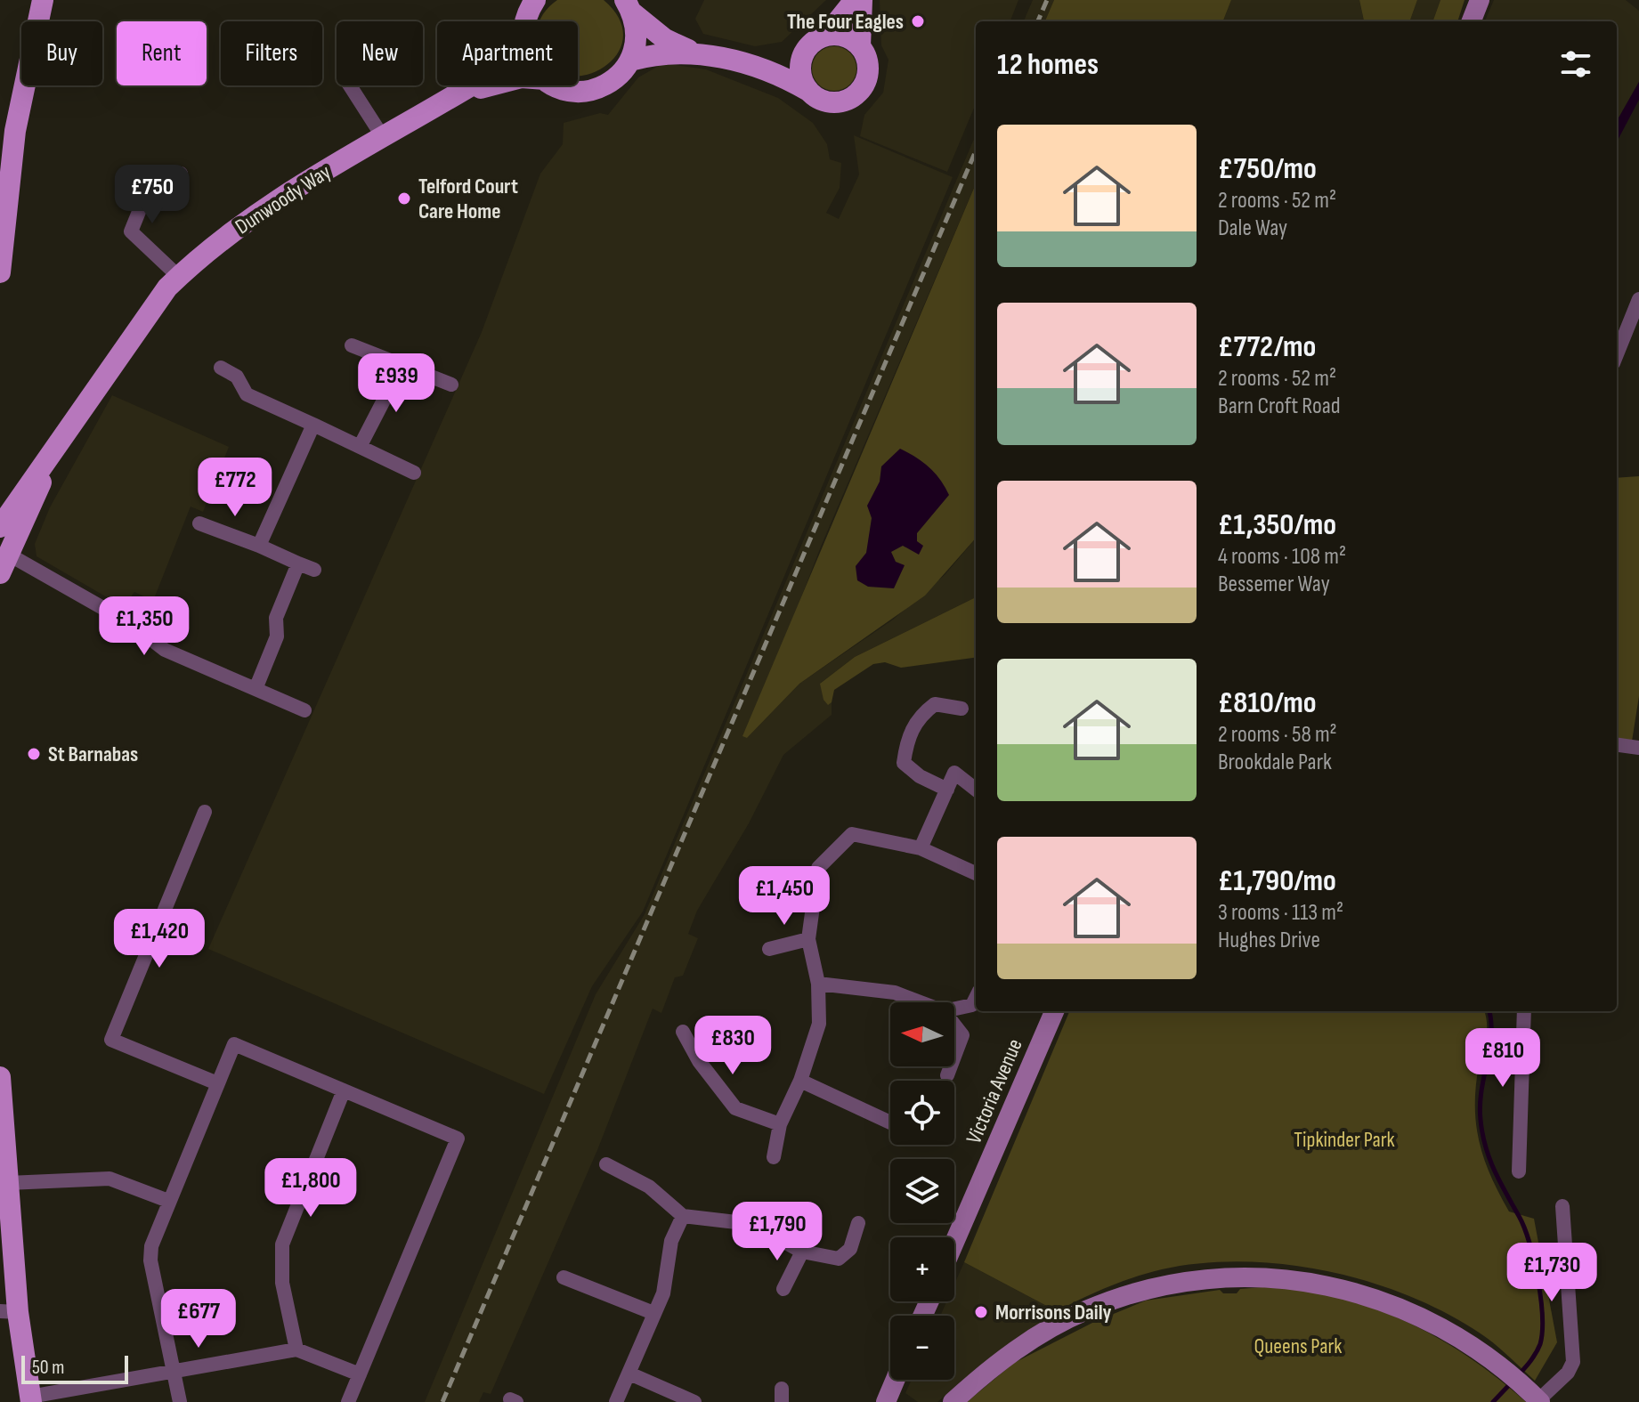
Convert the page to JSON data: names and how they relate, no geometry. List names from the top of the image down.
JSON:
{
  "streets": {
    "main road": ["Dunwoody Way"],
    "street": ["Victoria Avenue"]
  },
  "parks": ["Tipkinder Park", "Queens Park"],
  "places": [
    "The Four Eagles",
    "Telford Court Care Home",
    "St Barnabas",
    "Morrisons Daily"
  ],
  "scale_bar": "50 m",
  "north": "left",
  "page": {
    "chip": [
      "Buy",
      "Rent",
      "Filters",
      "New",
      "Apartment"
    ],
    "heading": "12 homes",
    "list": [
      {
        "name": "£750/mo",
        "note": "2 rooms · 52 m² · Dale Way"
      },
      {
        "name": "£772/mo",
        "note": "2 rooms · 52 m² · Barn Croft Road"
      },
      {
        "name": "£1,350/mo",
        "note": "4 rooms · 108 m² · Bessemer Way"
      },
      {
        "name": "£810/mo",
        "note": "2 rooms · 58 m² · Brookdale Park"
      },
      {
        "name": "£1,790/mo",
        "note": "3 rooms · 113 m² · Hughes Drive"
      }
    ],
    "price": [
      "£750",
      "£939",
      "£772",
      "£1,350",
      "£1,450",
      "£1,420",
      "£830",
      "£810",
      "£1,800",
      "£1,790",
      "£1,730",
      "£677"
    ],
    "map_buttons": ["+", "−"],
    "scale": "50 m"
  }
}
